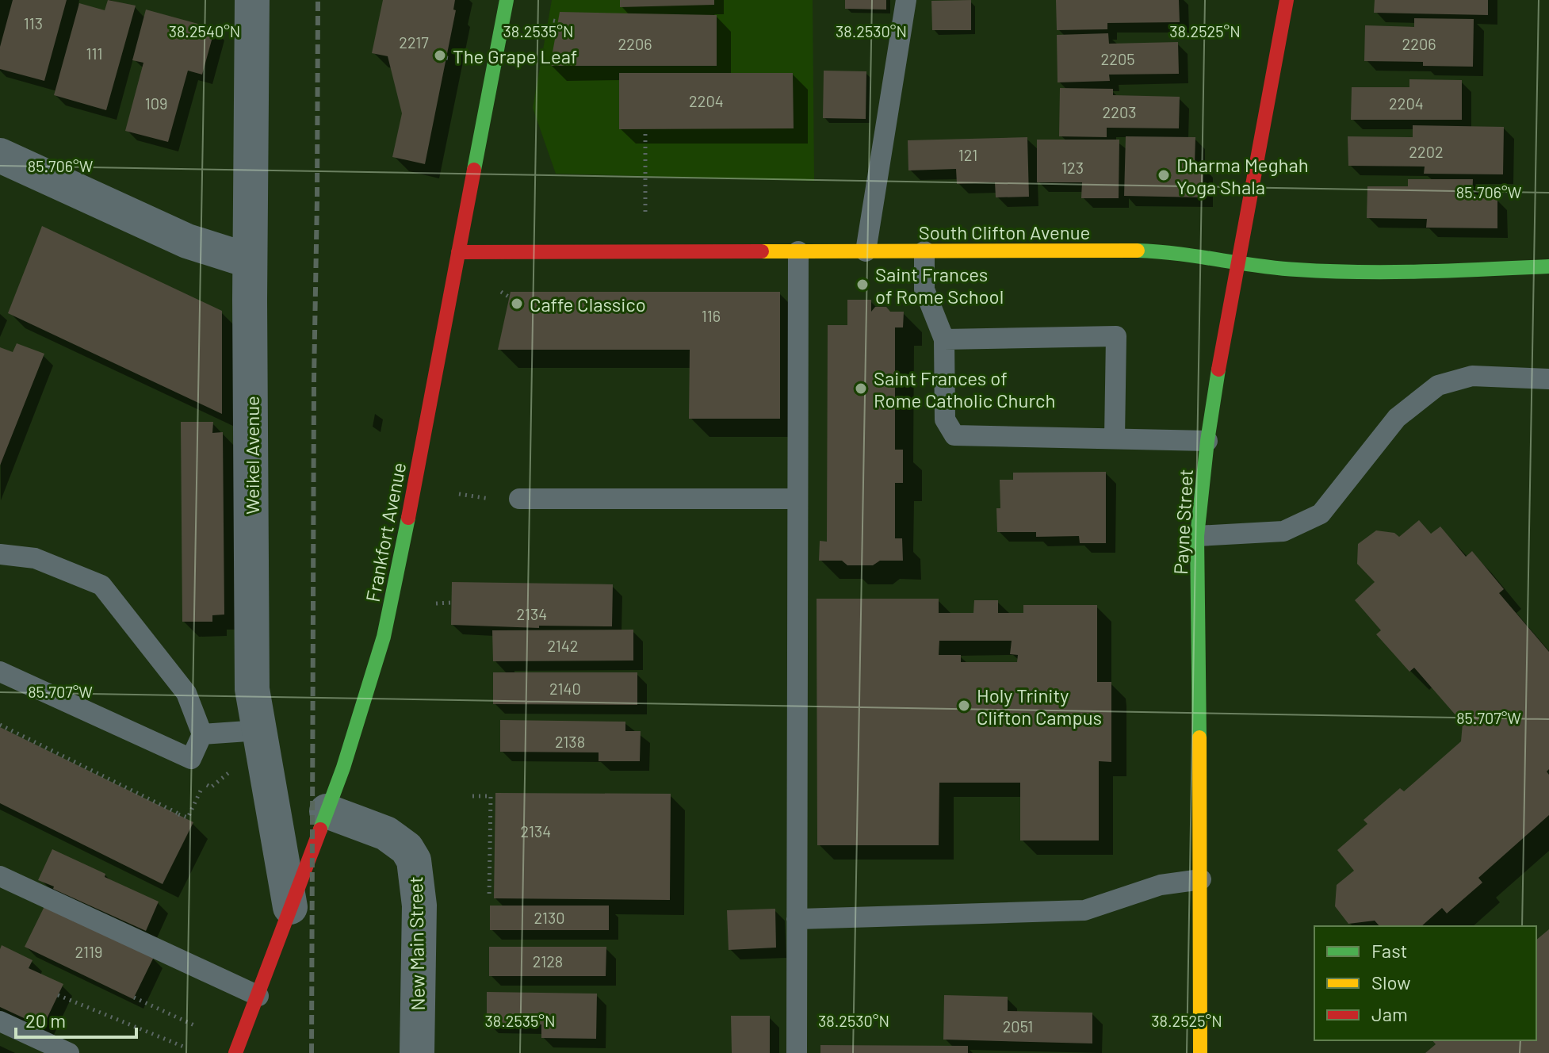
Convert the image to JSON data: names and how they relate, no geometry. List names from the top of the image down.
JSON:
{
  "streets": {
    "street": [
      "South Clifton Avenue",
      "Weikel Avenue",
      "Payne Street",
      "Frankfort Avenue",
      "New Main Street"
    ]
  },
  "crossings": [
    ["South Clifton Avenue", "Payne Street"],
    ["South Clifton Avenue", "Frankfort Avenue"],
    ["Weikel Avenue", "Frankfort Avenue"],
    ["Frankfort Avenue", "New Main Street"]
  ],
  "places": [
    "The Grape Leaf",
    "Dharma Meghah Yoga Shala",
    "Saint Frances of Rome School",
    "Caffe Classico",
    "Saint Frances of Rome Catholic Church",
    "Holy Trinity Clifton Campus"
  ],
  "house_numbers": [
    "113",
    "2217",
    "2206",
    "2206",
    "111",
    "2205",
    "2204",
    "109",
    "2204",
    "2203",
    "2202",
    "121",
    "123",
    "116",
    "2134",
    "2142",
    "2140",
    "2138",
    "2134",
    "2130",
    "2119",
    "2128",
    "2051"
  ],
  "legend": ["Fast", "Slow", "Jam"],
  "scale_bar": "20 m",
  "coordinates": [
    "38.2540°N",
    "38.2535°N",
    "38.2530°N",
    "38.2525°N",
    "85.706°W",
    "85.707°W"
  ]
}
